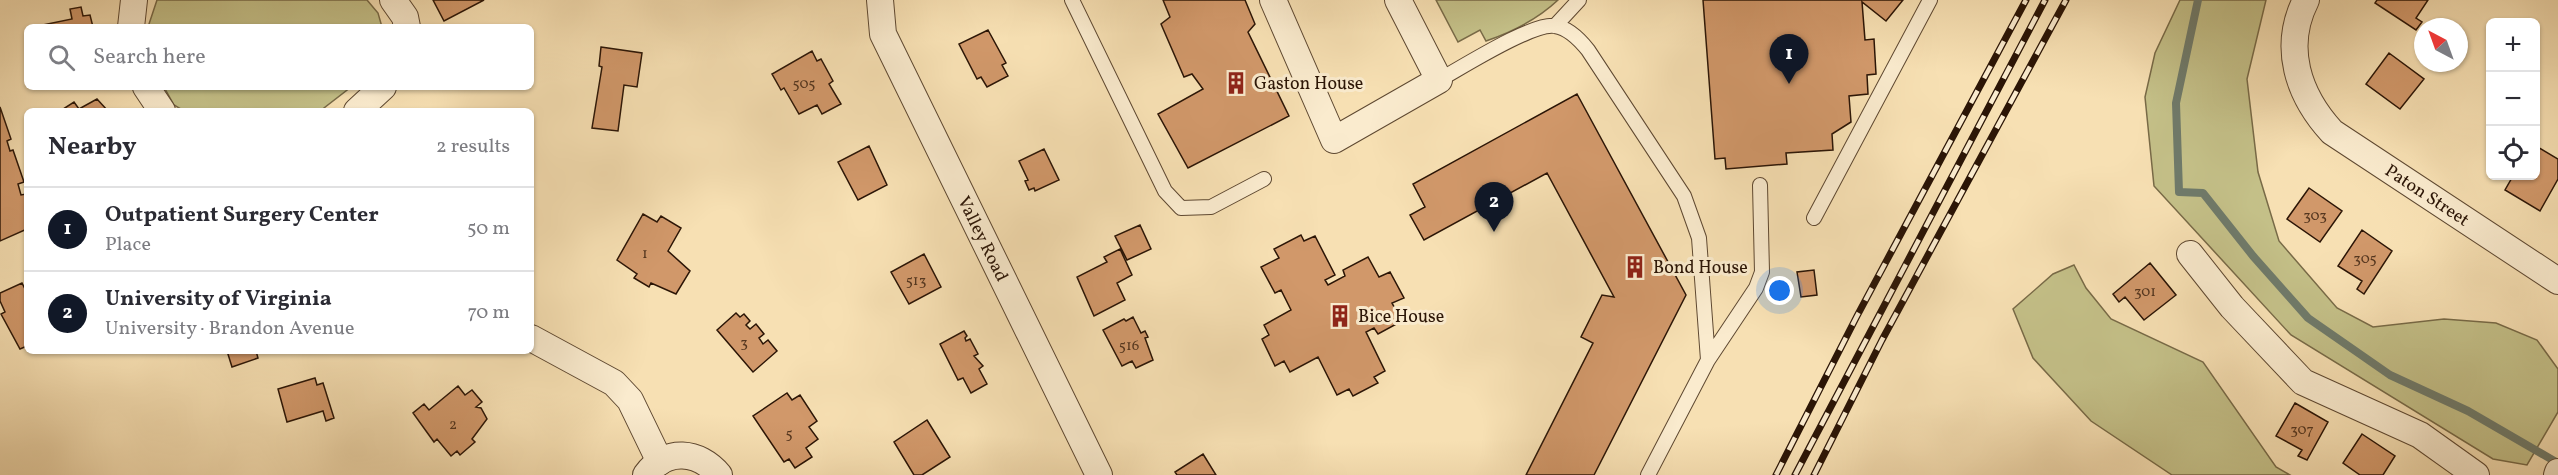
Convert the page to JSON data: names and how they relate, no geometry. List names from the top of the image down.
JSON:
{
  "streets": {
    "street": ["Paton Street", "Valley Road"]
  },
  "places": {
    "building": ["Gaston House", "Bond House", "Bice House"]
  },
  "house_numbers": [
    "505",
    "303",
    "1",
    "305",
    "513",
    "301",
    "3",
    "516",
    "2",
    "307",
    "5"
  ],
  "north": "top left",
  "page": {
    "map_buttons": ["+", "−"],
    "search": "Search here",
    "pins": ["1", "2"],
    "heading": ["Nearby", "2 results"],
    "list": [
      {
        "mark": "1",
        "name": "Outpatient Surgery Center",
        "note": "Place",
        "value": "50 m"
      },
      {
        "mark": "2",
        "name": "University of Virginia",
        "note": "University · Brandon Avenue",
        "value": "70 m"
      }
    ]
  }
}
